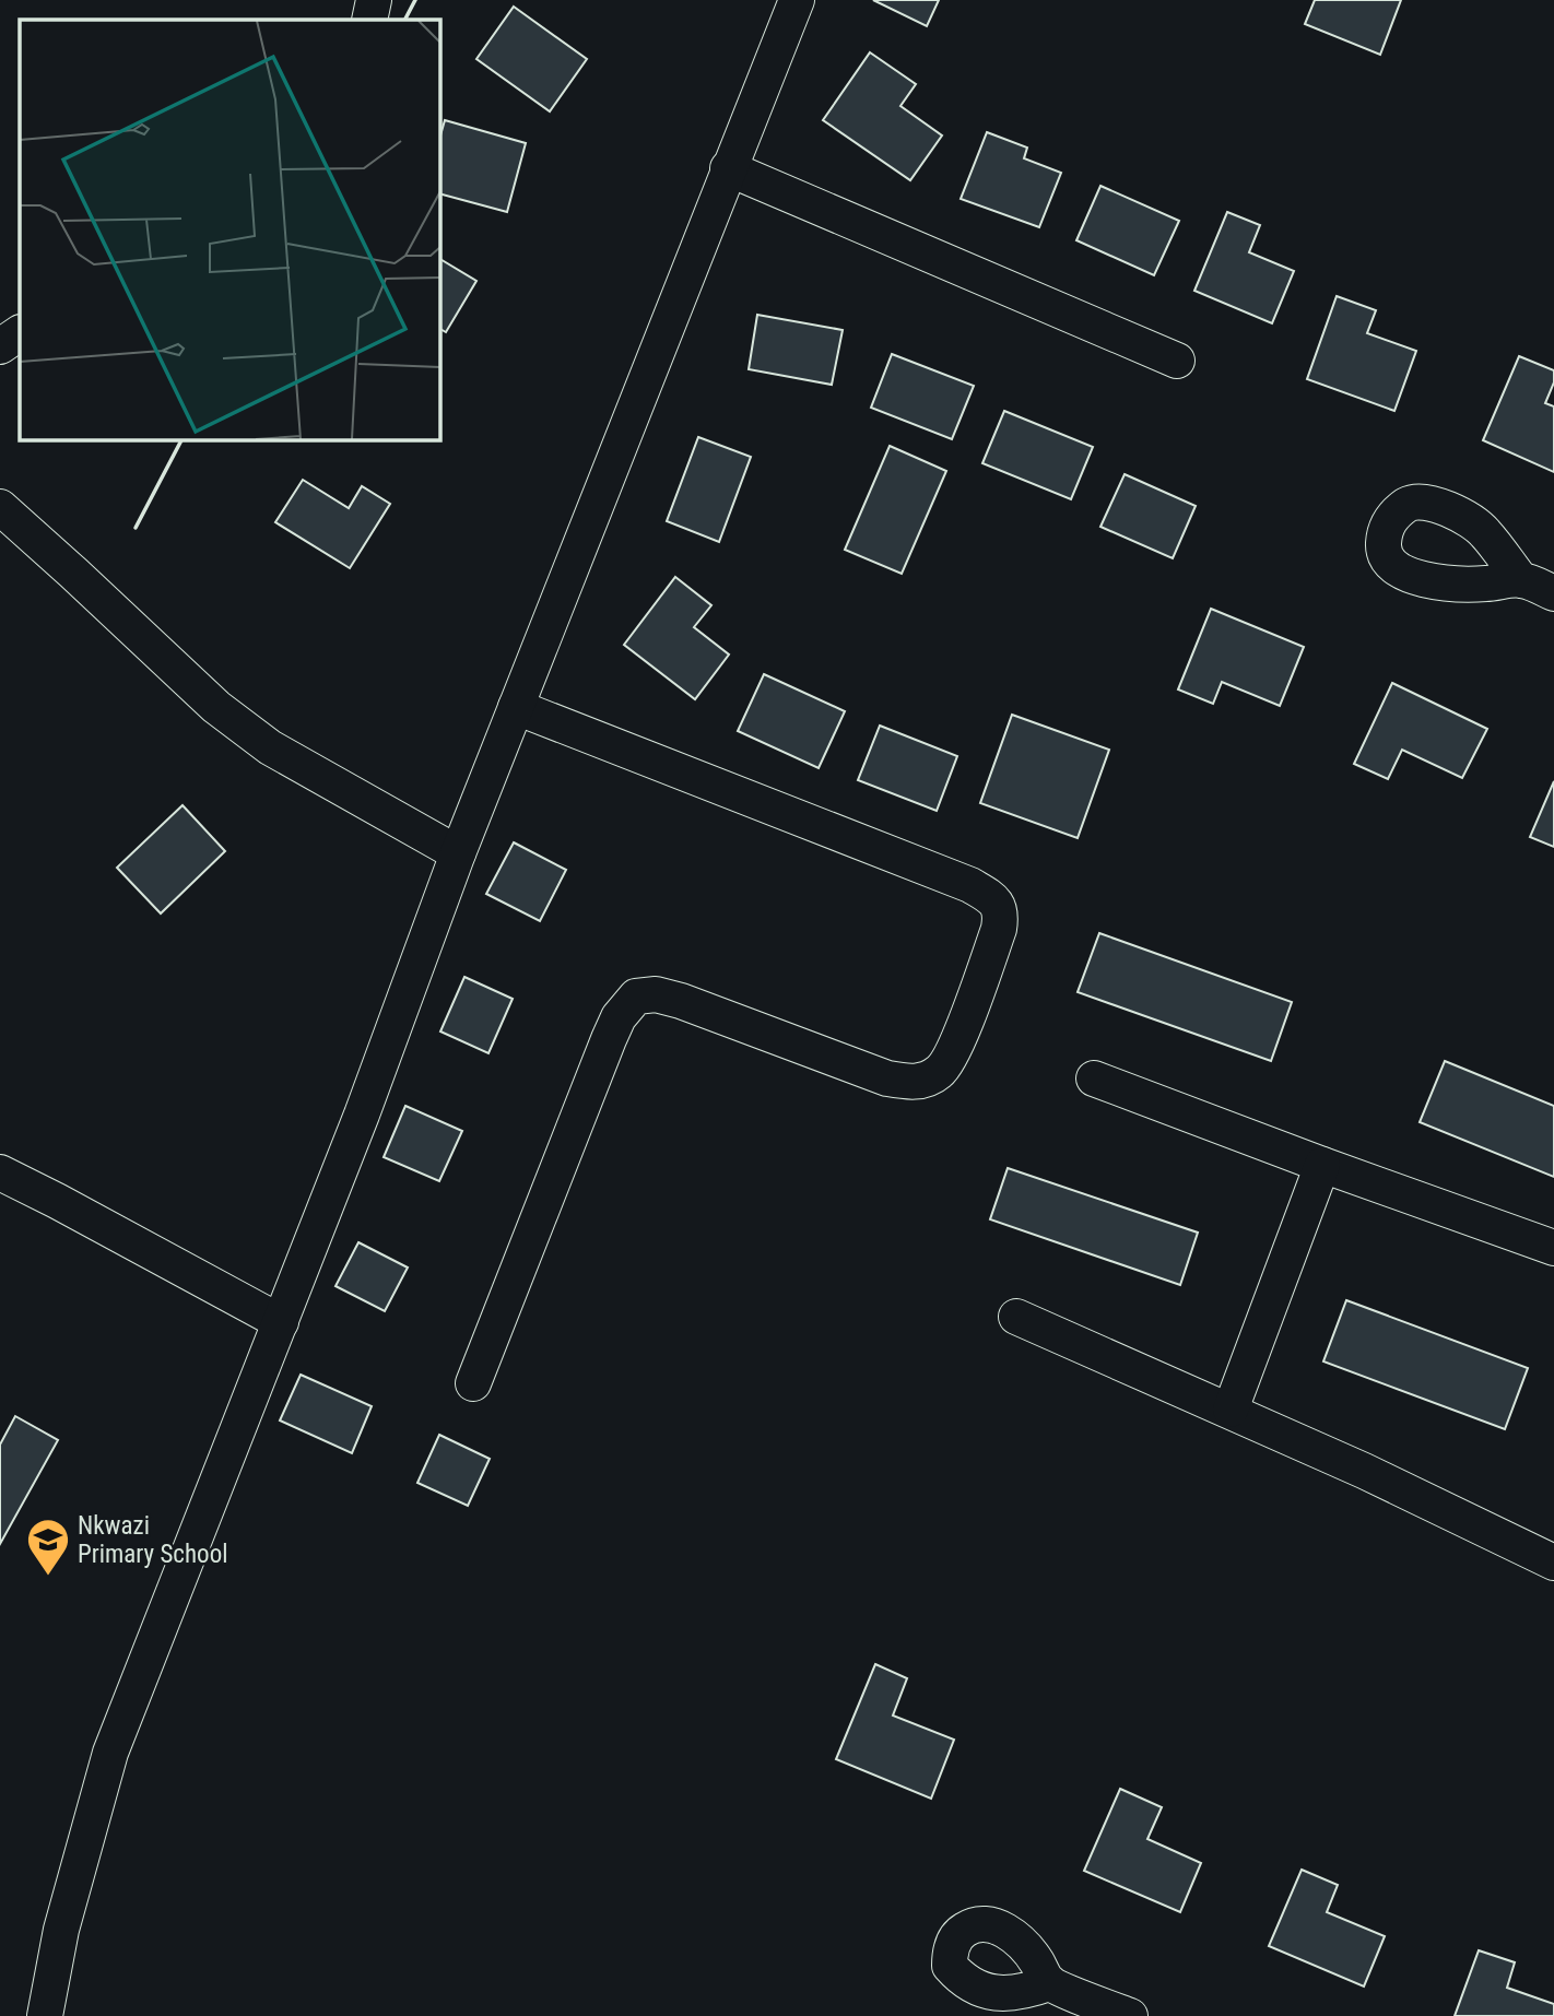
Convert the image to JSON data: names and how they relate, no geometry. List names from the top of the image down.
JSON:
{
  "places": {
    "school or university": ["Nkwazi Primary School"]
  }
}
